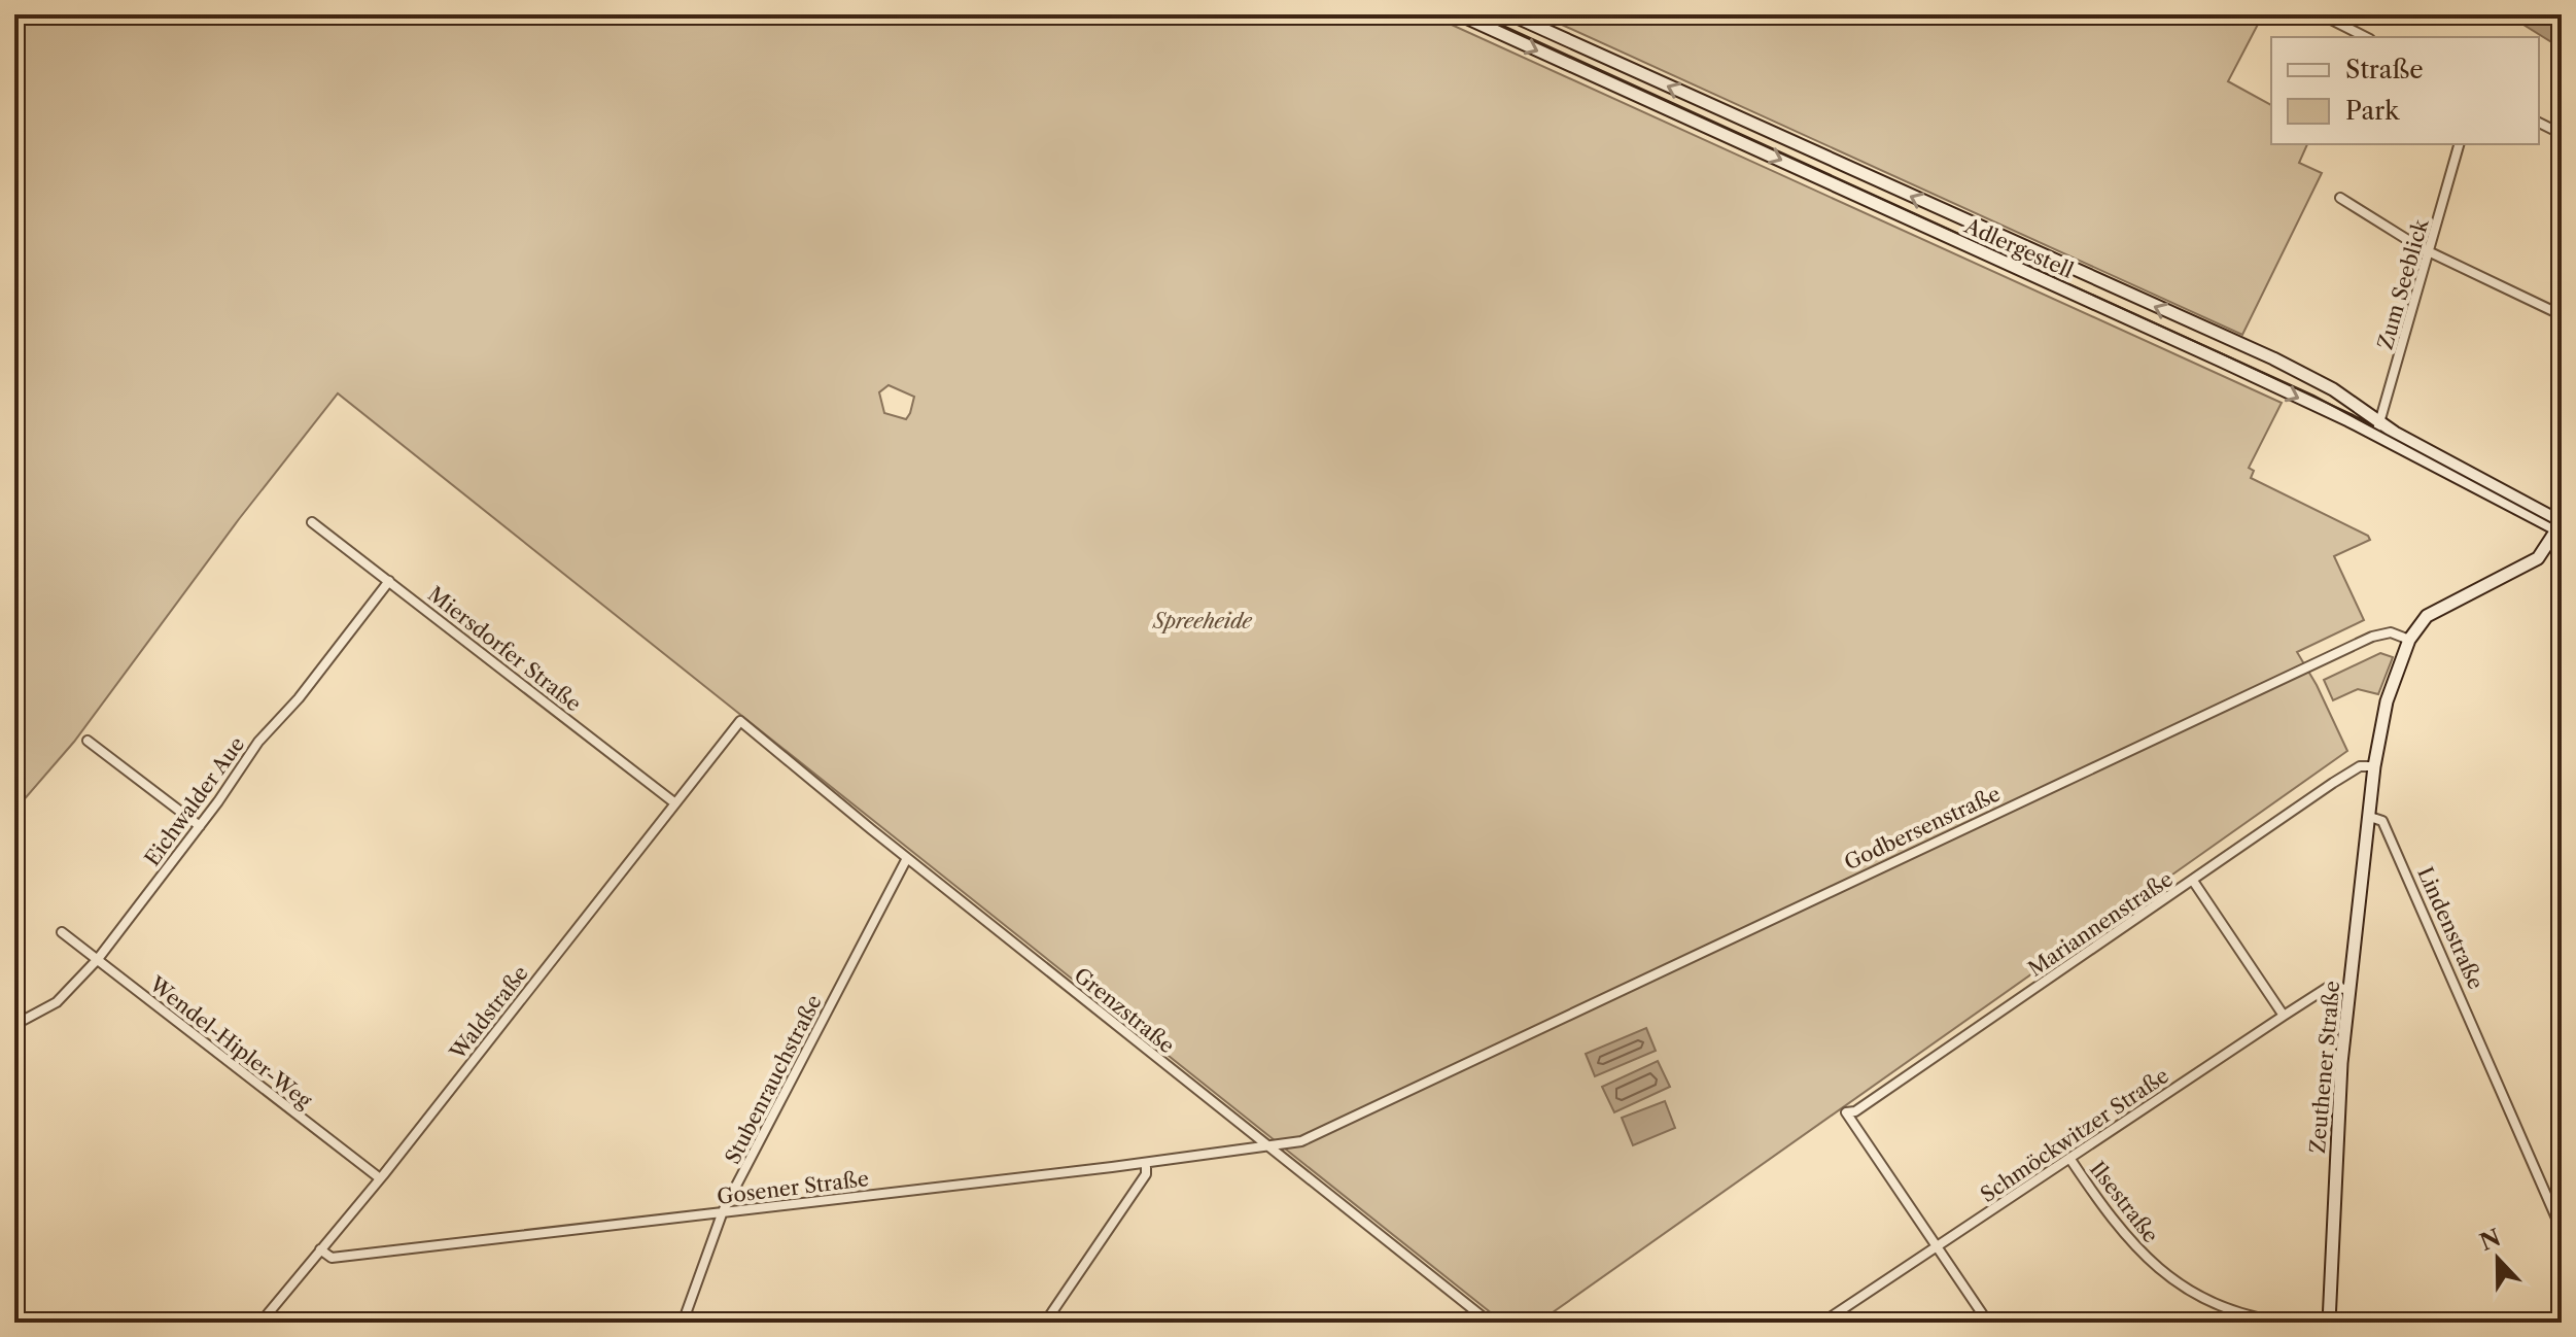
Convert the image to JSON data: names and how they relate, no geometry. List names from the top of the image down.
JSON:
{
  "streets": {
    "main road": ["Adlergestell", "Zeuthener Straße"],
    "street": [
      "Zum Seeblick",
      "Miersdorfer Straße",
      "Eichwalder Aue",
      "Godbersenstraße",
      "Mariannenstraße",
      "Lindenstraße",
      "Grenzstraße",
      "Waldstraße",
      "Wendel-Hipler-Weg",
      "Stubenrauchstraße",
      "Schmöckwitzer Straße",
      "Gosener Straße",
      "Ilsestraße"
    ]
  },
  "crossings": [
    ["Adlergestell", "Zum Seeblick"],
    ["Miersdorfer Straße", "Eichwalder Aue"],
    ["Miersdorfer Straße", "Waldstraße"],
    ["Eichwalder Aue", "Wendel-Hipler-Weg"],
    ["Godbersenstraße", "Grenzstraße"],
    ["Godbersenstraße", "Gosener Straße"],
    ["Mariannenstraße", "Schmöckwitzer Straße"],
    ["Lindenstraße", "Zeuthener Straße"],
    ["Grenzstraße", "Waldstraße"],
    ["Grenzstraße", "Stubenrauchstraße"],
    ["Grenzstraße", "Gosener Straße"],
    ["Waldstraße", "Wendel-Hipler-Weg"],
    ["Waldstraße", "Gosener Straße"],
    ["Zeuthener Straße", "Schmöckwitzer Straße"],
    ["Stubenrauchstraße", "Gosener Straße"],
    ["Schmöckwitzer Straße", "Ilsestraße"]
  ],
  "parks": ["Spreeheide"],
  "legend": ["Straße", "Park"],
  "north": "top"
}
